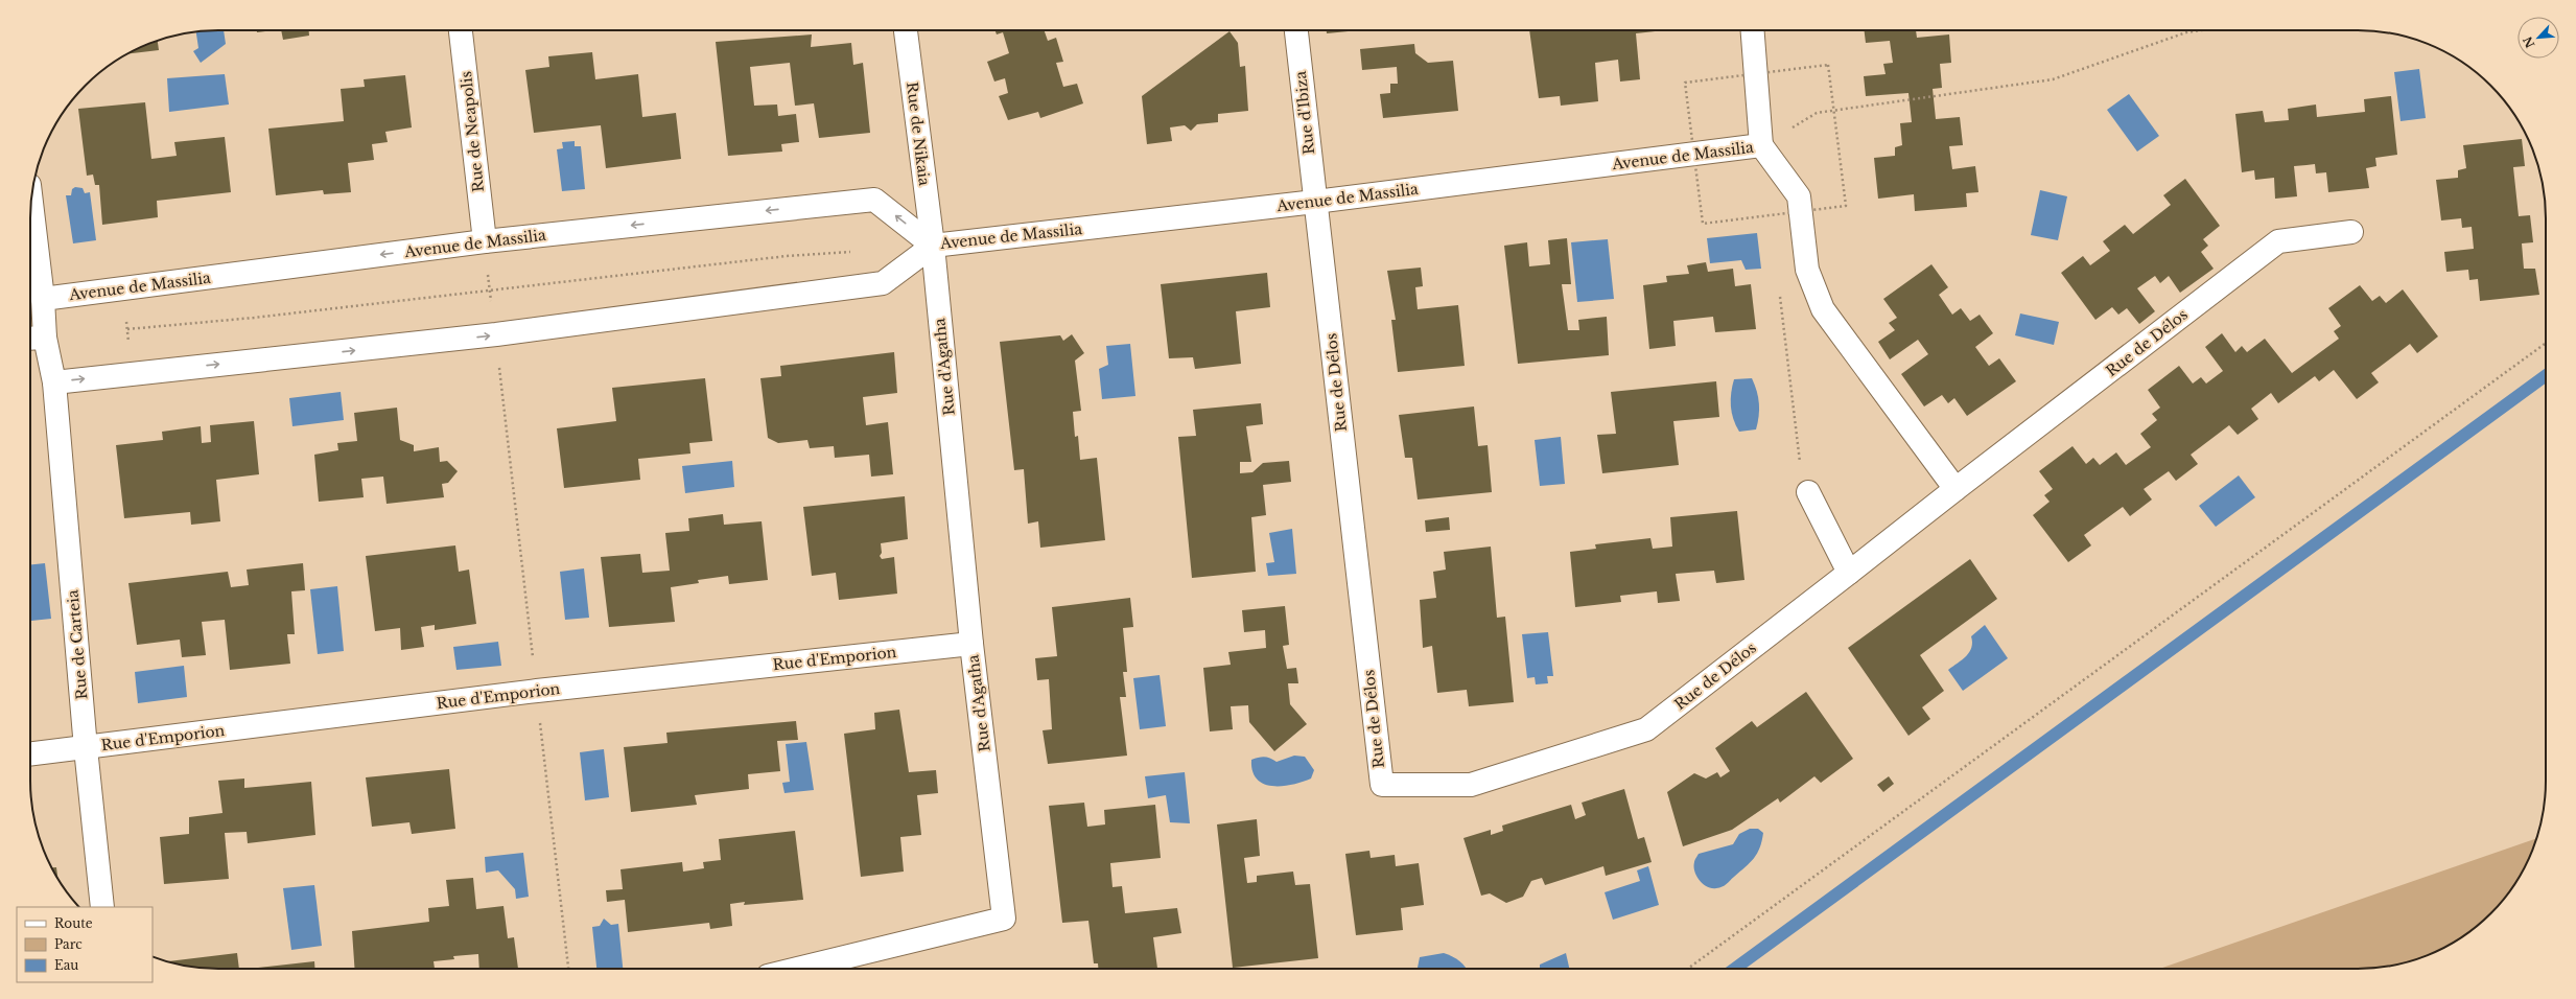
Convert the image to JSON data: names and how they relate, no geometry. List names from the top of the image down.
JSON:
{
  "streets": {
    "street": [
      "Rue d'Ibiza",
      "Rue de Neapolis",
      "Rue de Nikaia",
      "Avenue de Massilia",
      "Rue de Délos",
      "Rue d'Agatha",
      "Rue de Carteia",
      "Rue d'Emporion"
    ]
  },
  "crossings": [
    ["Rue d'Ibiza", "Avenue de Massilia"],
    ["Rue d'Ibiza", "Rue de Délos"],
    ["Rue de Neapolis", "Avenue de Massilia"],
    ["Rue de Nikaia", "Avenue de Massilia"],
    ["Rue de Nikaia", "Rue d'Agatha"],
    ["Avenue de Massilia", "Rue de Délos"],
    ["Avenue de Massilia", "Rue d'Agatha"],
    ["Avenue de Massilia", "Rue de Carteia"],
    ["Rue d'Agatha", "Rue d'Emporion"],
    ["Rue de Carteia", "Rue d'Emporion"]
  ],
  "legend": ["Route", "Parc", "Eau"],
  "north": "bottom left"
}
